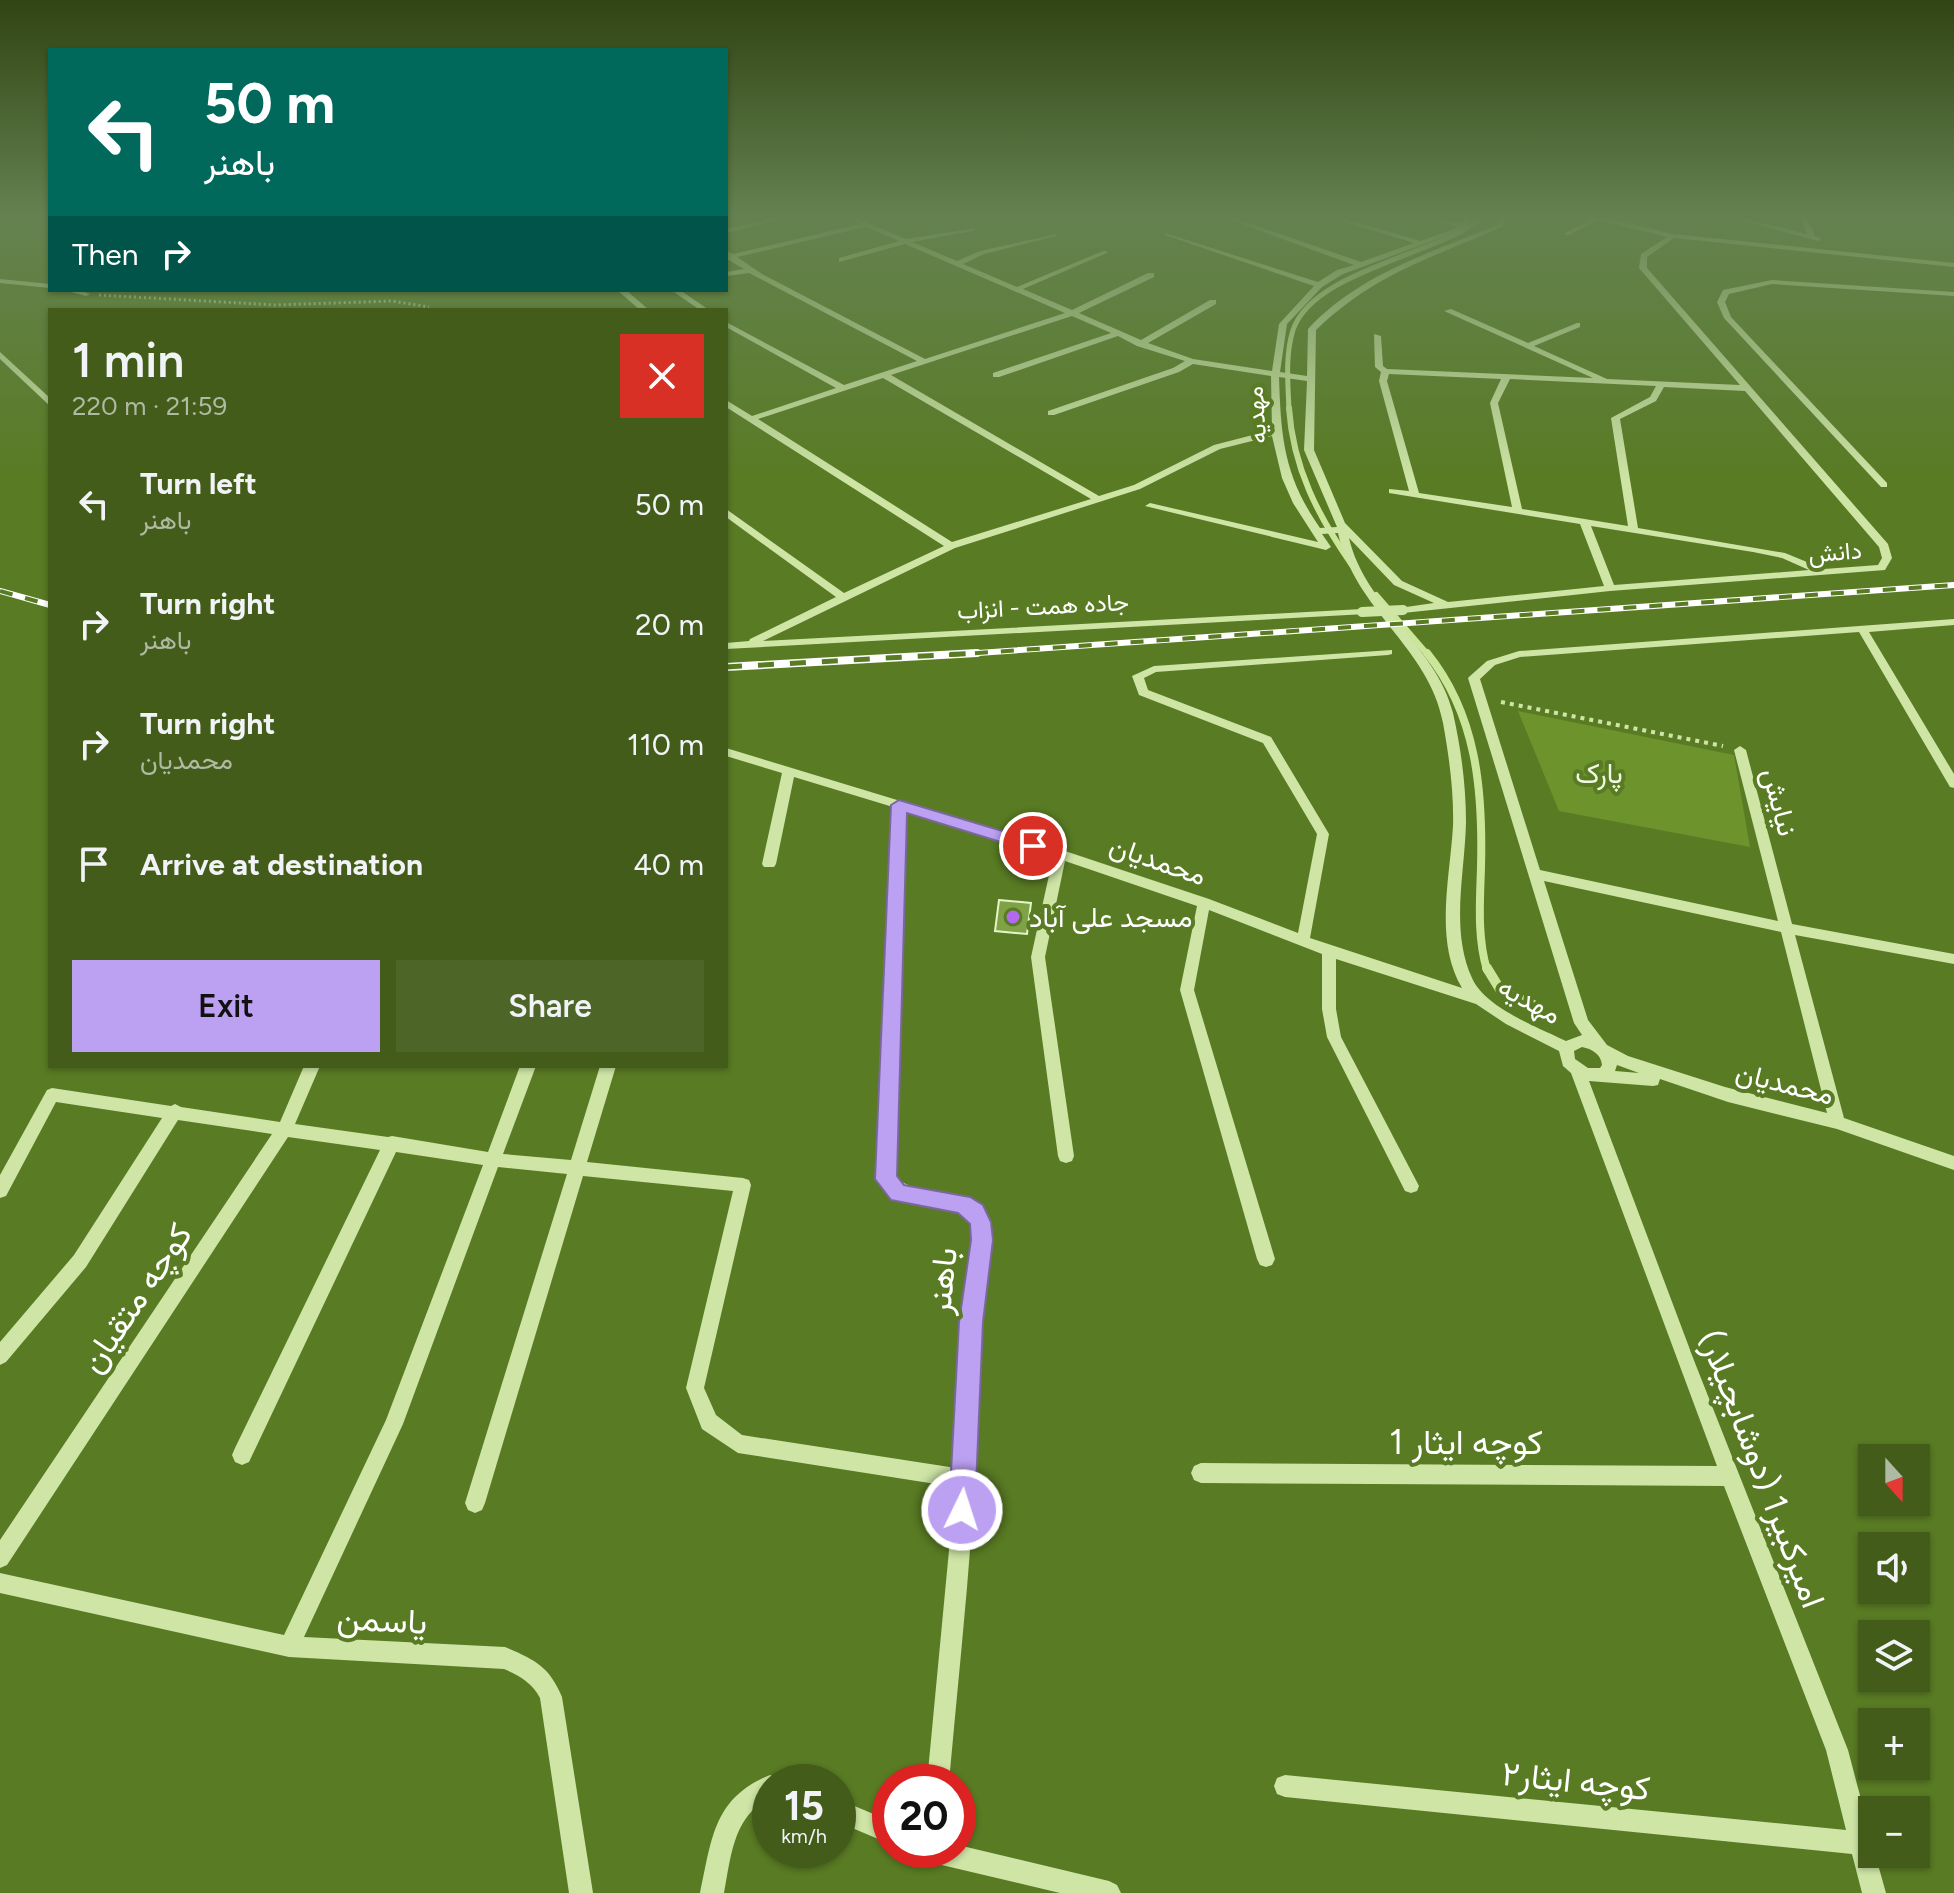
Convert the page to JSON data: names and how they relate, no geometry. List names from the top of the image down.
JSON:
{
  "streets": {
    "street": [
      "مهدیه",
      "دانش",
      "جاده همت - انزاب",
      "نیایش",
      "محمدیان",
      "باهنر",
      "کوچه متقیان",
      "کوچه ایثار 1",
      "امیرکبیر1 (دوشابچیلار)",
      "یاسمن",
      "کوچه ایثار۲"
    ]
  },
  "crossings": [
    ["مهدیه", "محمدیان"],
    ["مهدیه", "امیرکبیر1 (دوشابچیلار)"],
    ["دانش", "جاده همت - انزاب"],
    ["نیایش", "محمدیان"],
    ["محمدیان", "باهنر"],
    ["محمدیان", "امیرکبیر1 (دوشابچیلار)"],
    ["کوچه ایثار 1", "امیرکبیر1 (دوشابچیلار)"]
  ],
  "parks": ["پارک"],
  "places": ["مسجد علی آباد"],
  "north": "bottom",
  "page": {
    "turn": ["50 m", "باهنر"],
    "then": "Then",
    "heading": ["1 min", "220 m · 21:59"],
    "list": [
      {
        "name": "Turn left",
        "note": "باهنر",
        "value": "50 m"
      },
      {
        "name": "Turn right",
        "note": "باهنر",
        "value": "20 m"
      },
      {
        "name": "Turn right",
        "note": "محمدیان",
        "value": "110 m"
      },
      {
        "name": "Arrive at destination",
        "value": "40 m"
      }
    ],
    "buttons": ["Exit", "Share"],
    "map_buttons": ["+", "−"],
    "speed": "15 km/h",
    "limit": "20"
  }
}
